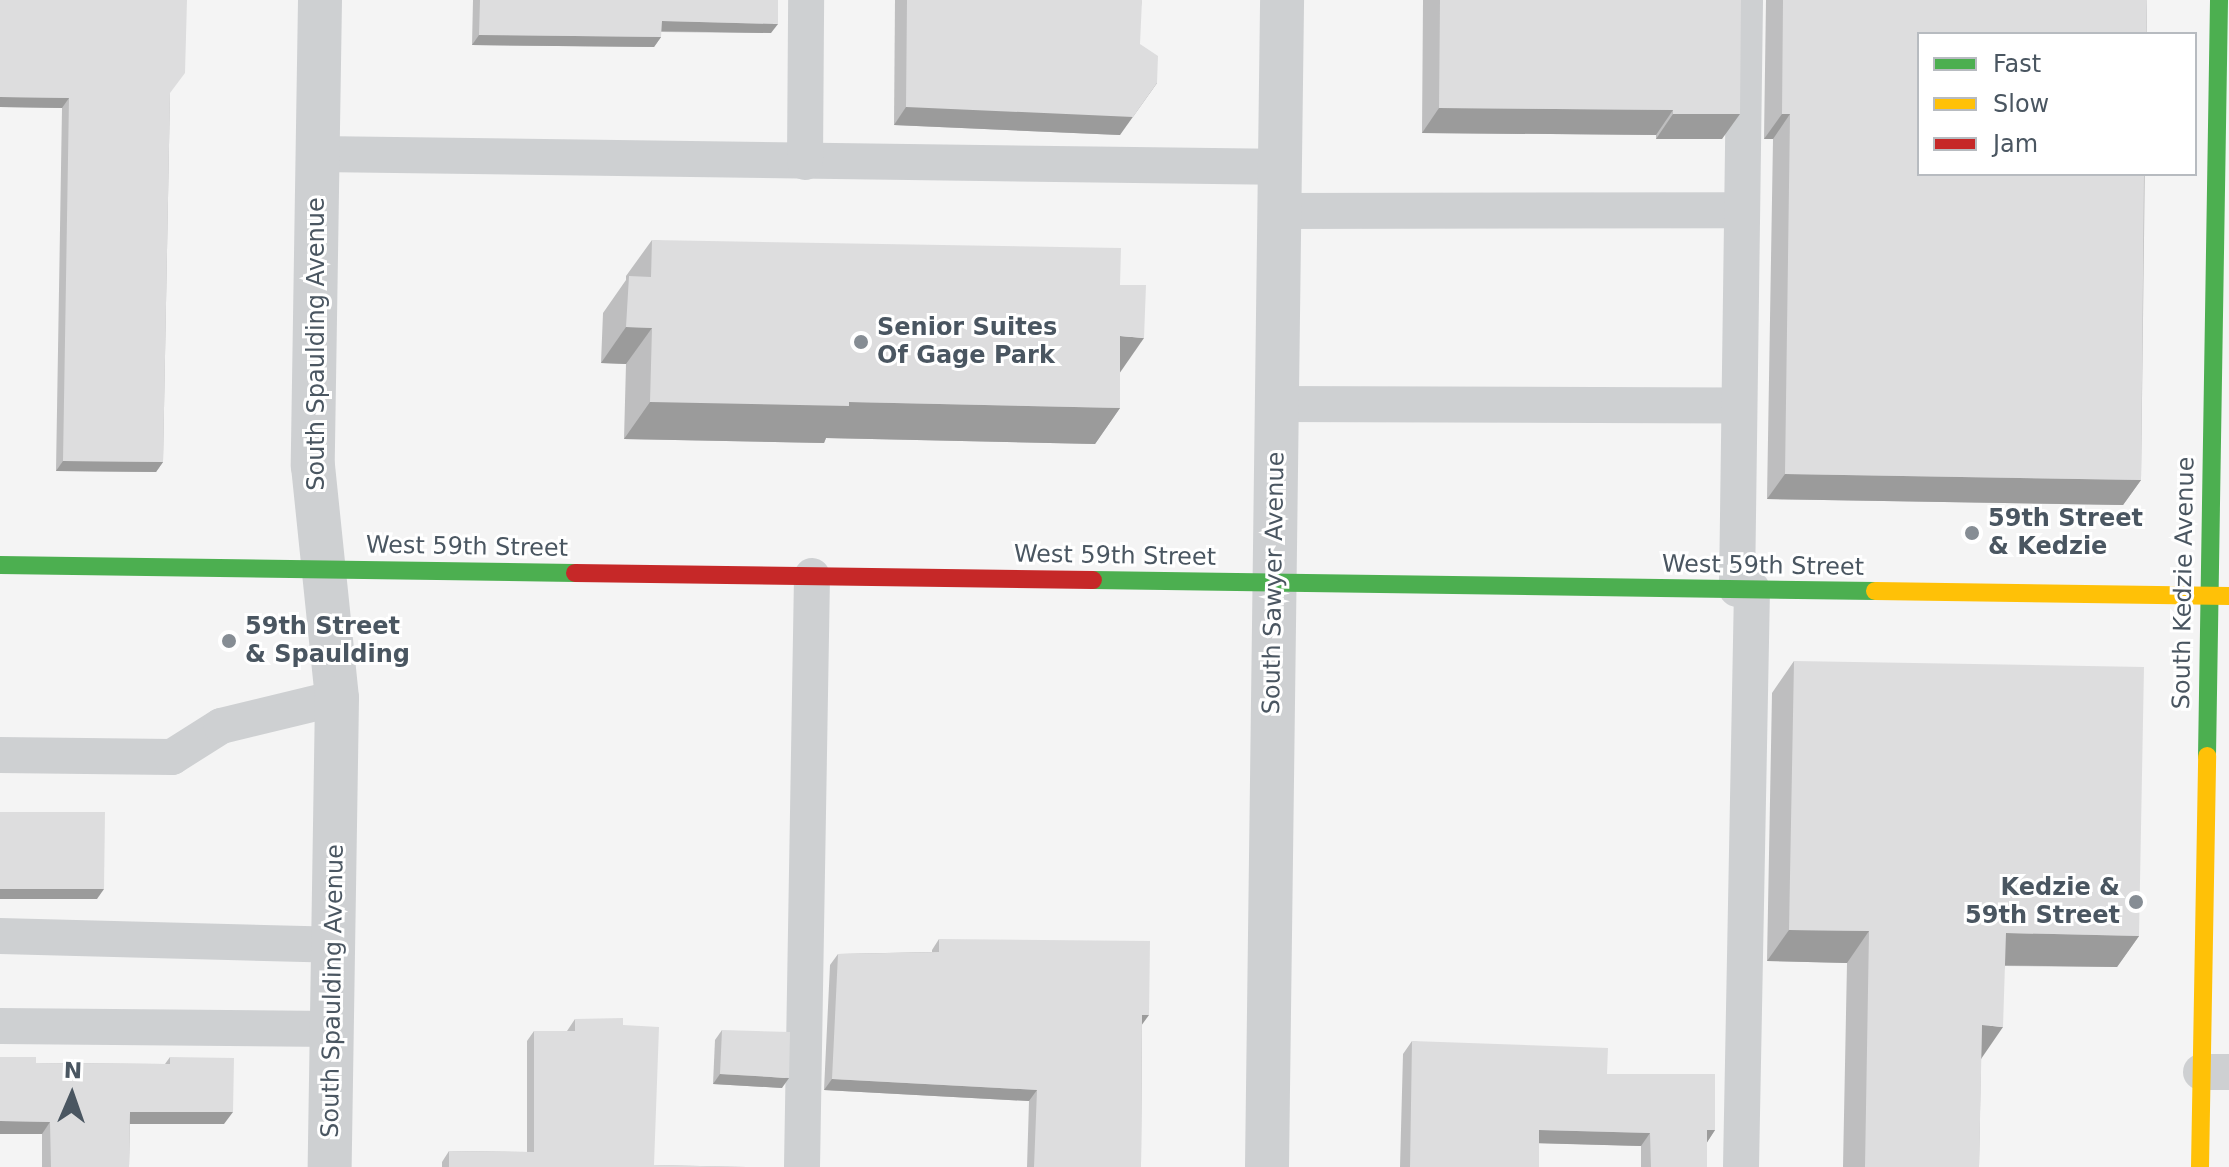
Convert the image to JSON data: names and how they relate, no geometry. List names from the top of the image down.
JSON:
{
  "streets": {
    "street": [
      "South Spaulding Avenue",
      "West 59th Street",
      "South Sawyer Avenue",
      "South Kedzie Avenue"
    ]
  },
  "crossings": [
    ["South Spaulding Avenue", "West 59th Street"],
    ["West 59th Street", "South Sawyer Avenue"],
    ["West 59th Street", "South Kedzie Avenue"]
  ],
  "places": [
    "Senior Suites Of Gage Park",
    "59th Street & Kedzie",
    "59th Street & Spaulding",
    "Kedzie & 59th Street"
  ],
  "legend": ["Fast", "Slow", "Jam"],
  "north": "top"
}
